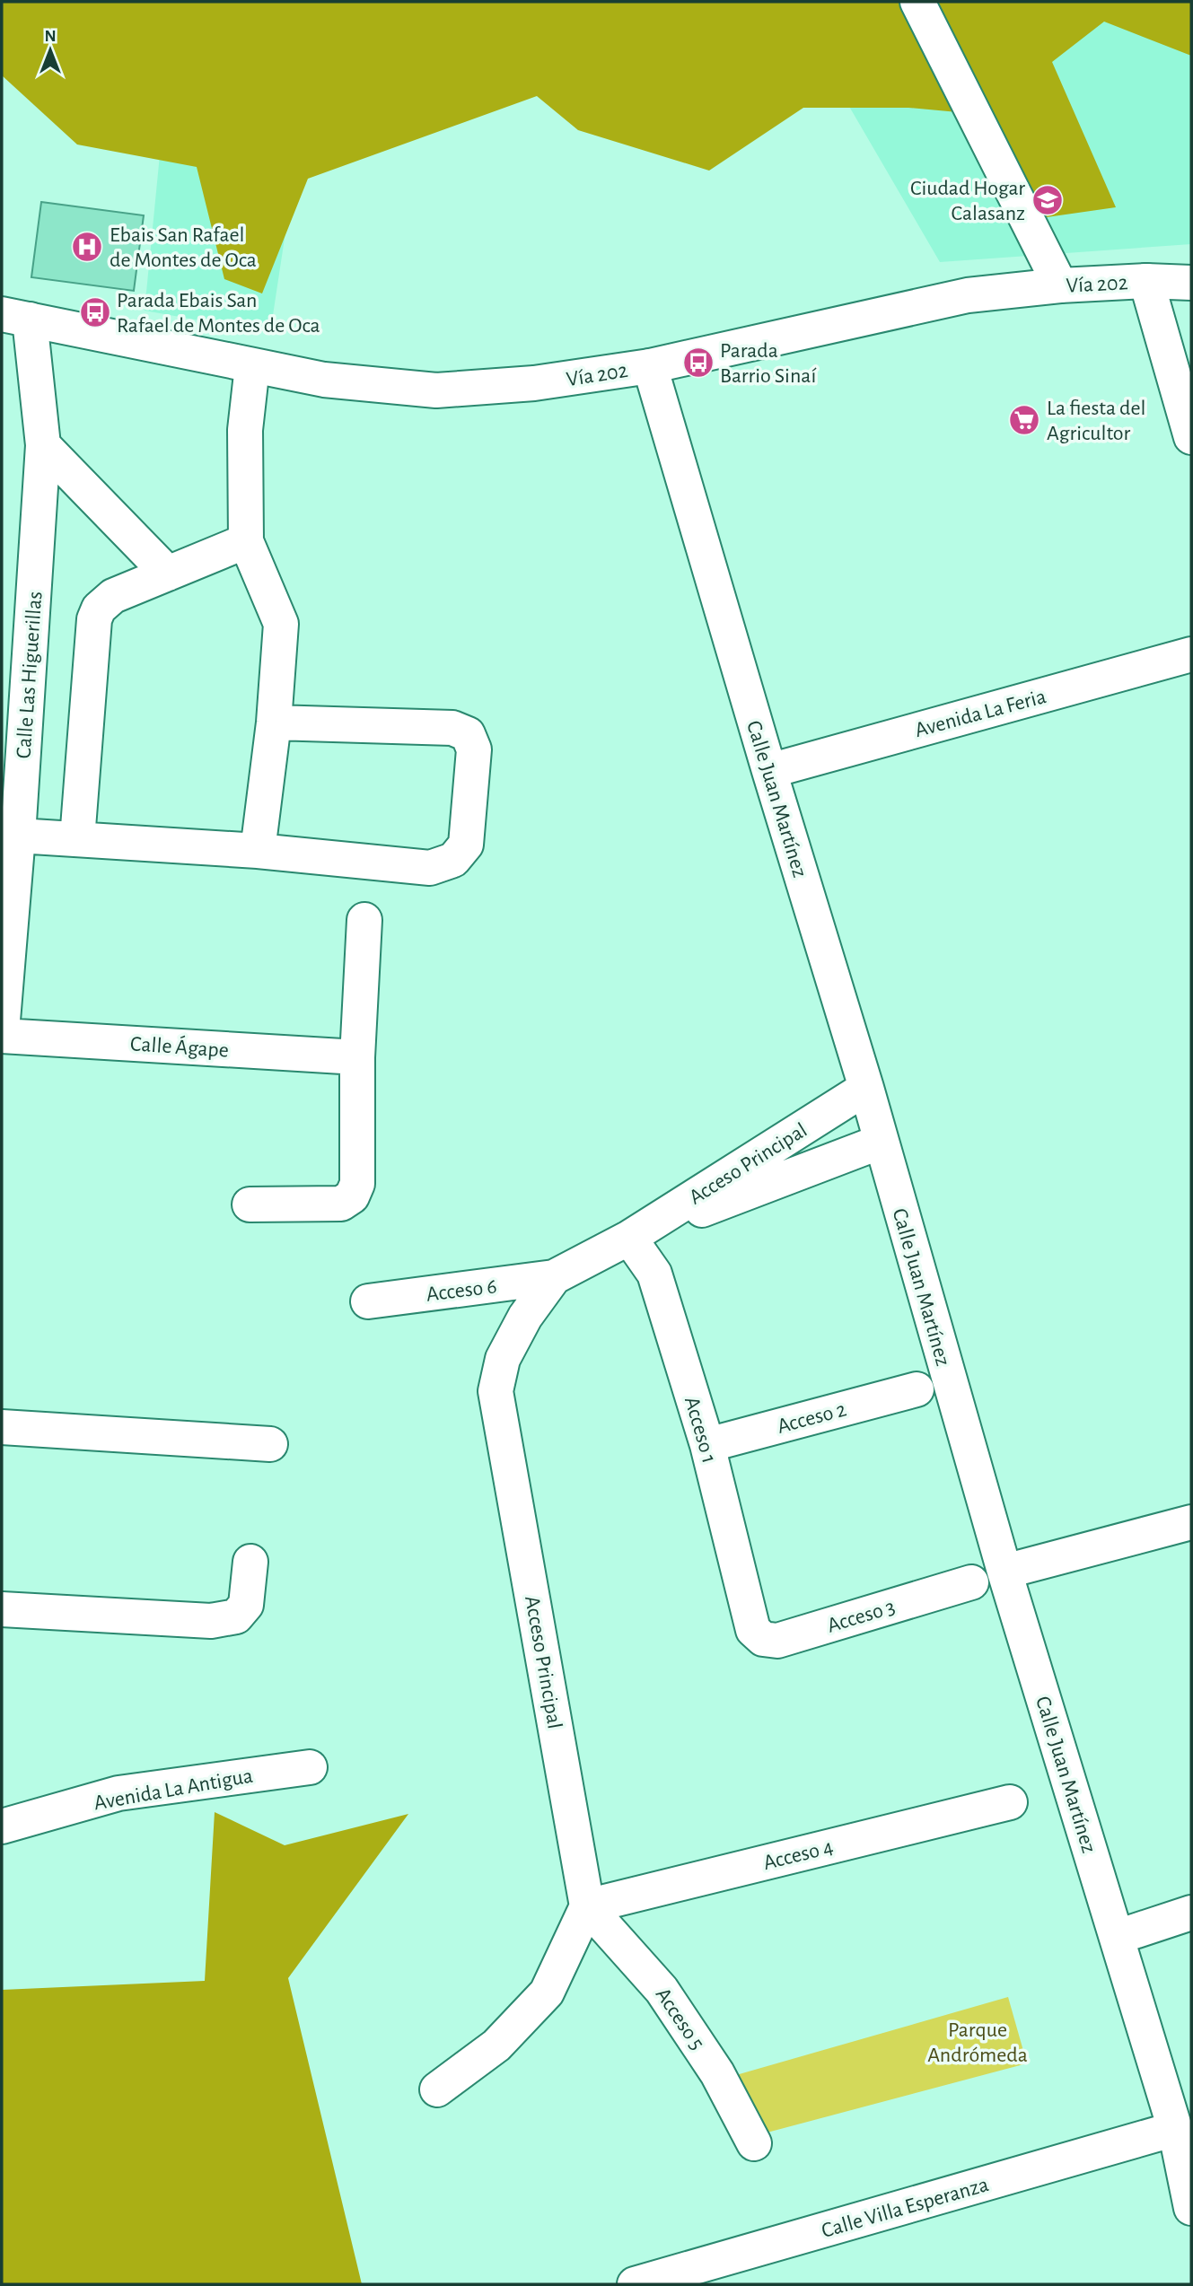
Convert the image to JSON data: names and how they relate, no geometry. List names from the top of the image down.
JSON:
{
  "streets": {
    "street": [
      "Vía 202",
      "Calle Las Higuerillas",
      "Avenida La Feria",
      "Calle Juan Martínez",
      "Calle Ágape",
      "Acceso Principal",
      "Acceso 6",
      "Acceso 2",
      "Acceso 1",
      "Acceso 3",
      "Avenida La Antigua",
      "Acceso 4",
      "Acceso 5",
      "Calle Villa Esperanza"
    ]
  },
  "crossings": [
    ["Vía 202", "Calle Las Higuerillas"],
    ["Vía 202", "Calle Juan Martínez"],
    ["Calle Las Higuerillas", "Calle Ágape"],
    ["Avenida La Feria", "Calle Juan Martínez"],
    ["Calle Juan Martínez", "Acceso Principal"],
    ["Calle Juan Martínez", "Calle Villa Esperanza"],
    ["Acceso Principal", "Acceso 6"],
    ["Acceso Principal", "Acceso 1"],
    ["Acceso Principal", "Acceso 4"],
    ["Acceso Principal", "Acceso 5"],
    ["Acceso 2", "Acceso 1"],
    ["Acceso 1", "Acceso 3"],
    ["Acceso 4", "Acceso 5"]
  ],
  "parks": ["Parque Andrómeda"],
  "places": {
    "school or university": ["Ciudad Hogar Calasanz"],
    "hospital": ["Ebais San Rafael de Montes de Oca"],
    "bus stop": ["Parada Ebais San Rafael de Montes de Oca", "Parada Barrio Sinaí"],
    "supermarket": ["La fiesta del Agricultor"]
  },
  "north": "top"
}
